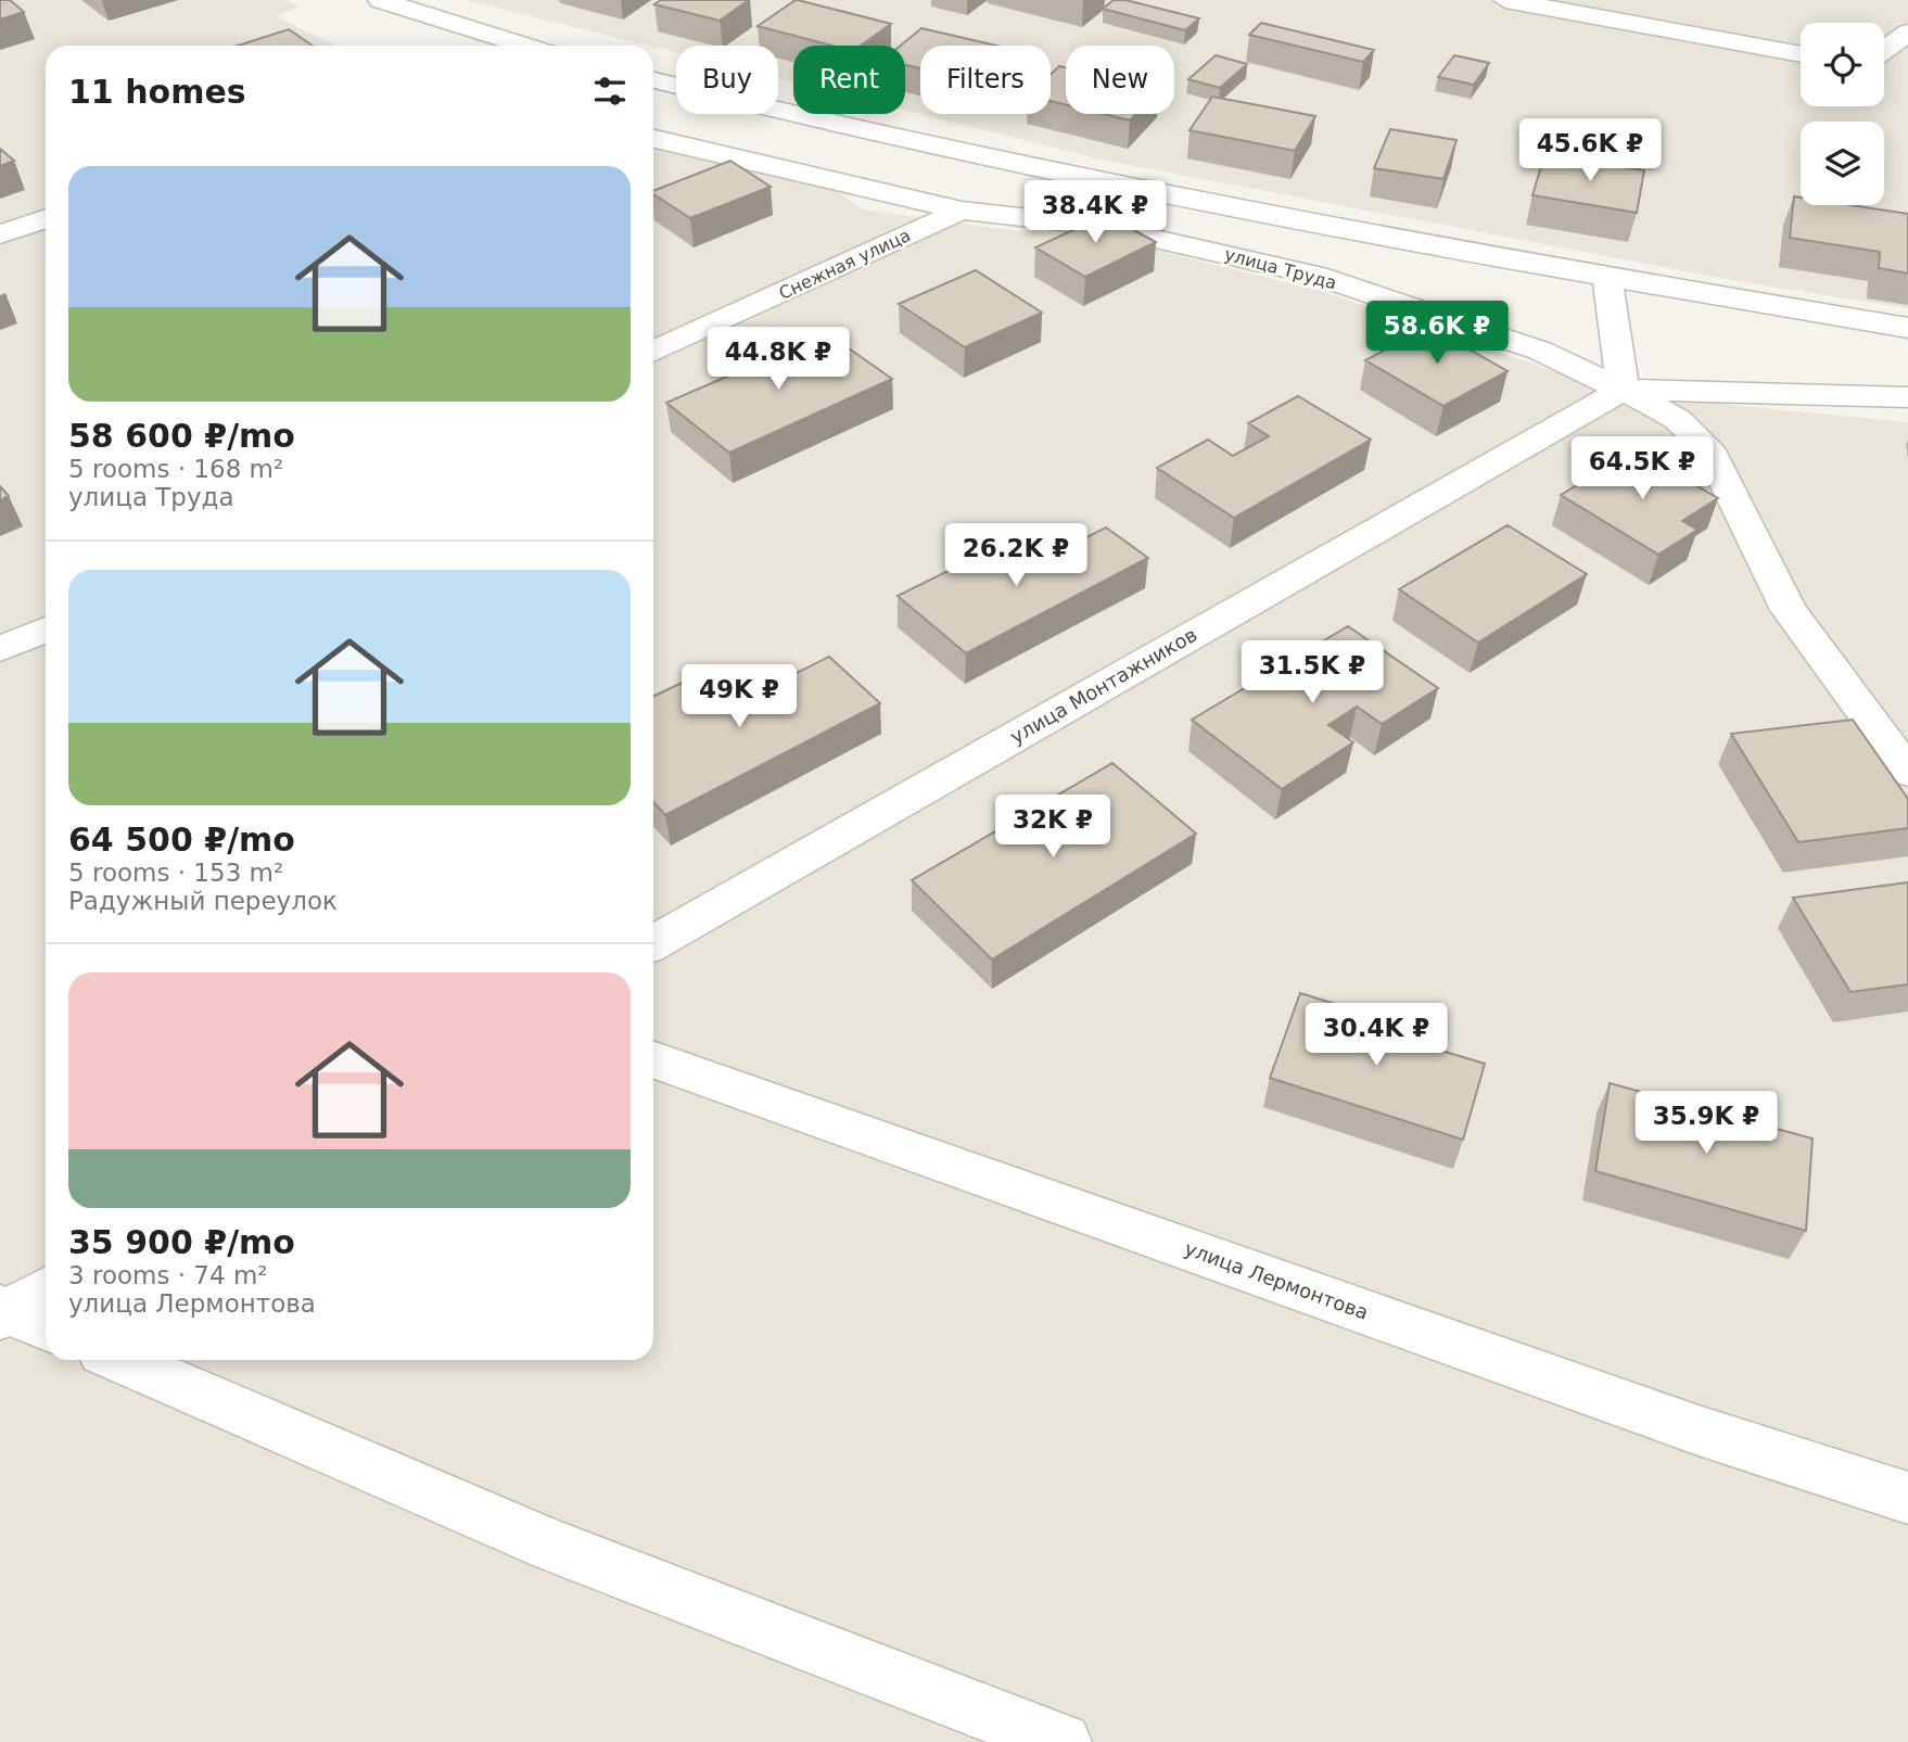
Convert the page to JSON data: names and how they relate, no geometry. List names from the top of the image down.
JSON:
{
  "streets": {
    "street": [
      "Снежная улица",
      "улица Труда",
      "улица Монтажников",
      "улица Лермонтова"
    ]
  },
  "crossings": [
    ["Снежная улица", "улица Труда"],
    ["улица Труда", "улица Монтажников"]
  ],
  "page": {
    "chip": [
      "Buy",
      "Rent",
      "Filters",
      "New"
    ],
    "heading": "11 homes",
    "price": [
      "45.6K ₽",
      "38.4K ₽",
      "58.6K ₽",
      "44.8K ₽",
      "64.5K ₽",
      "26.2K ₽",
      "31.5K ₽",
      "49K ₽",
      "32K ₽",
      "30.4K ₽",
      "35.9K ₽"
    ],
    "list": [
      {
        "name": "58 600 ₽/mo",
        "note": "5 rooms · 168 m² · улица Труда"
      },
      {
        "name": "64 500 ₽/mo",
        "note": "5 rooms · 153 m² · Радужный переулок"
      },
      {
        "name": "35 900 ₽/mo",
        "note": "3 rooms · 74 m² · улица Лермонтова"
      }
    ]
  }
}
